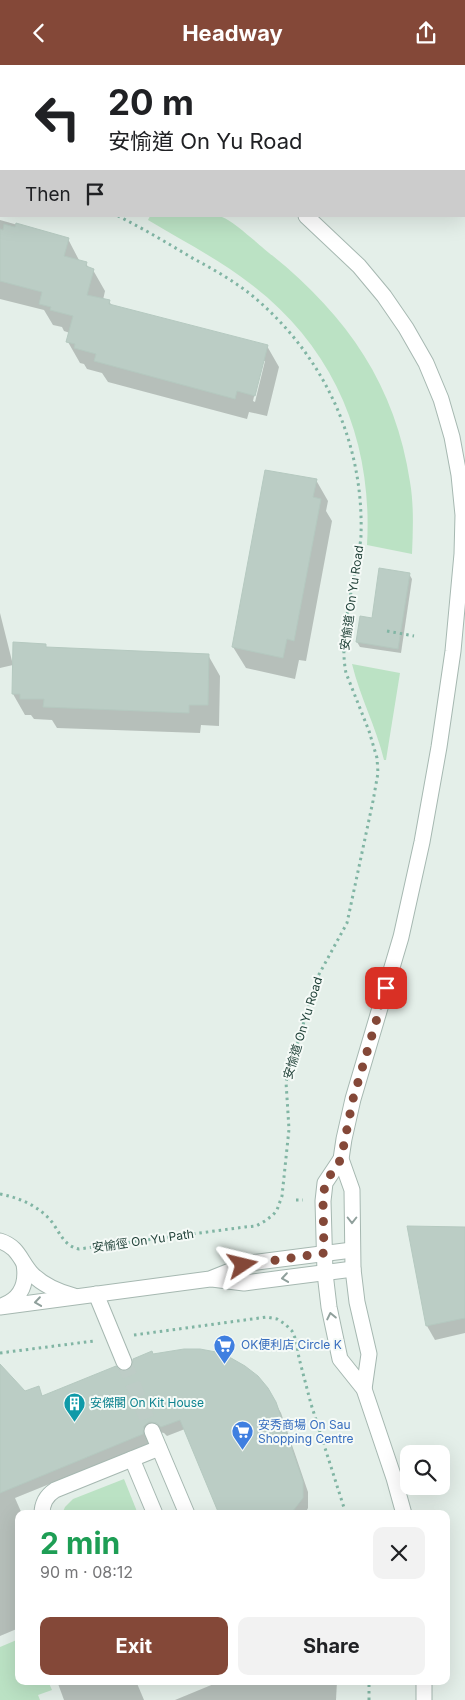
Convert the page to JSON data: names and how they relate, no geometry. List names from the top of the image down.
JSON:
{
  "streets": {
    "path": ["安愉道 On Yu Road", "安愉徑 On Yu Path"]
  },
  "crossings": [
    ["安愉道 On Yu Road", "安愉徑 On Yu Path"]
  ],
  "places": {
    "supermarket": ["OK便利店 Circle K", "安秀商場 On Sau Shopping Centre"],
    "building": ["安傑閣 On Kit House"]
  },
  "page": {
    "header": "Headway",
    "turn": ["20 m", "安愉道 On Yu Road"],
    "then": "Then",
    "heading": ["2 min", "90 m · 08:12"],
    "buttons": ["Exit", "Share"]
  }
}
